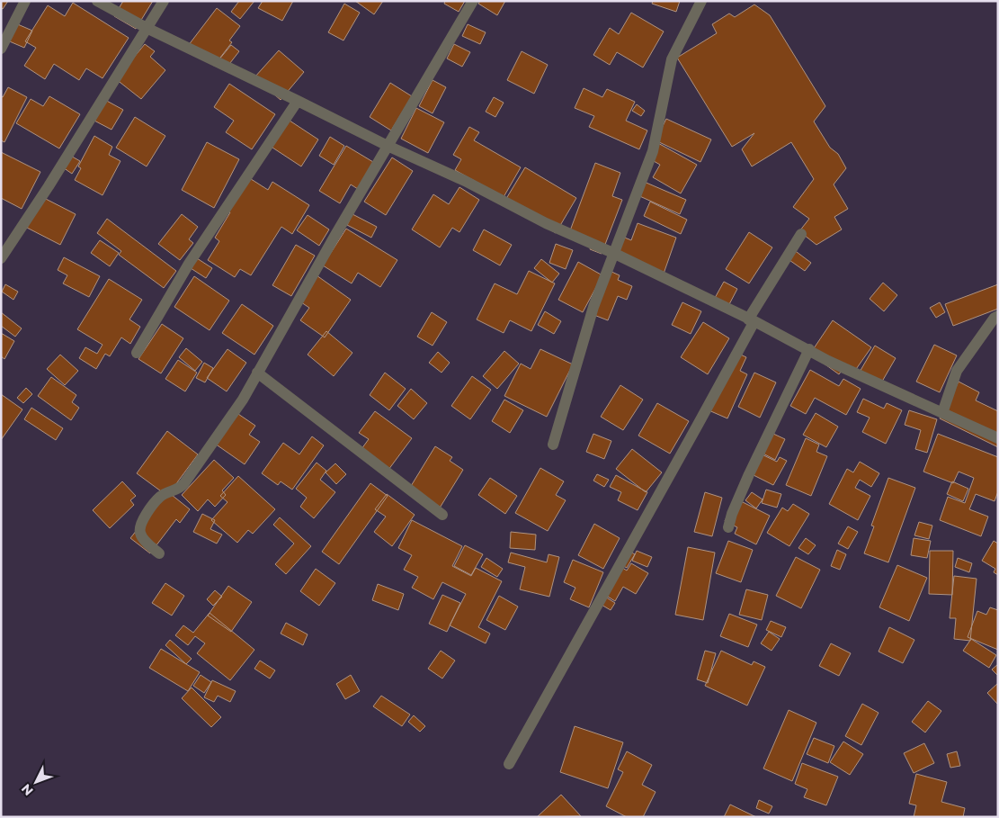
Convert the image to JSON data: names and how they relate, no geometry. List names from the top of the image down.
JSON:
{
  "north": "bottom left"
}
